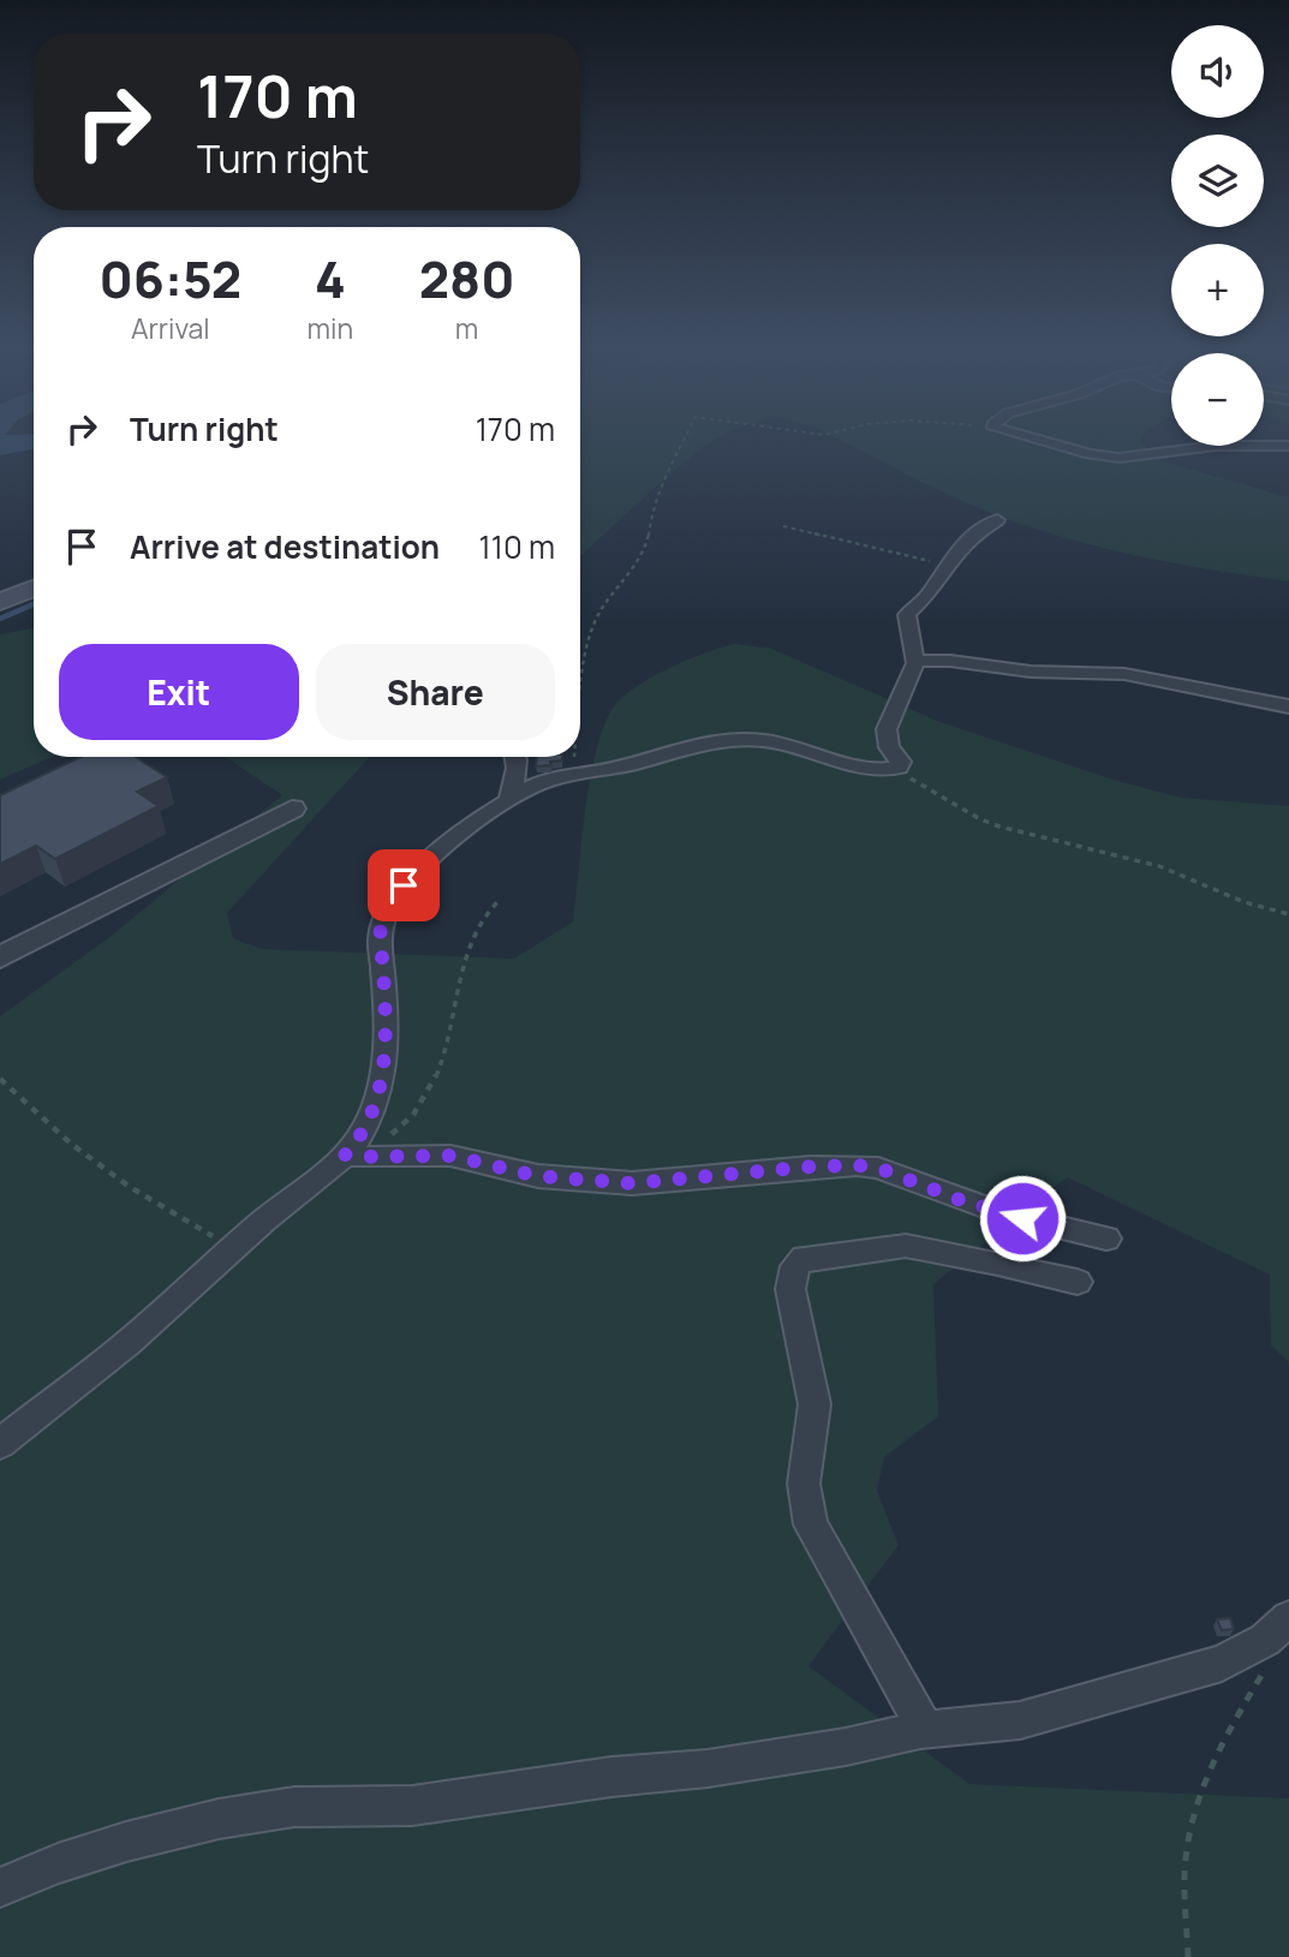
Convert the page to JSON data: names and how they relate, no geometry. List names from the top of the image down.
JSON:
{
  "page": {
    "map_buttons": ["+", "−"],
    "turn": ["170 m", "Turn right"],
    "eta": [
      "06:52",
      "Arrival",
      "4",
      "min",
      "280",
      "m"
    ],
    "list": [
      {
        "name": "Turn right",
        "value": "170 m"
      },
      {
        "name": "Arrive at destination",
        "value": "110 m"
      }
    ],
    "buttons": ["Exit", "Share"]
  }
}
